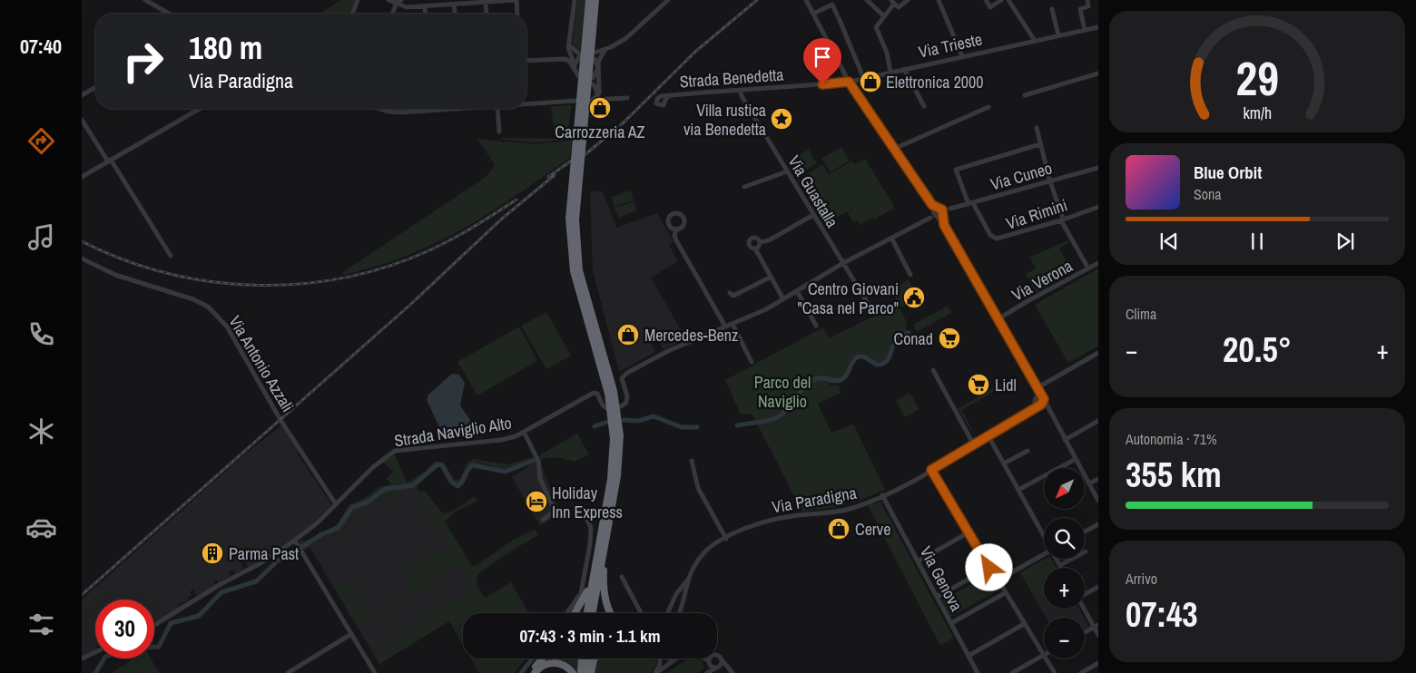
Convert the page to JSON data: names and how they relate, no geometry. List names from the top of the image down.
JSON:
{
  "streets": {
    "street": [
      "Via Trieste",
      "Strada Benedetta",
      "Via Cuneo",
      "Via Guastalla",
      "Via Rimini",
      "Via Verona",
      "Via Antonio Azzali",
      "Strada Naviglio Alto",
      "Via Paradigna",
      "Via Genova"
    ]
  },
  "crossings": [
    ["Via Trieste", "Strada Benedetta"],
    ["Strada Benedetta", "Via Guastalla"],
    ["Via Cuneo", "Via Rimini"],
    ["Via Antonio Azzali", "Strada Naviglio Alto"],
    ["Via Paradigna", "Via Genova"]
  ],
  "parks": ["Parco del Naviglio"],
  "places": {
    "shop": [
      "Elettronica 2000",
      "Carrozzeria AZ",
      "Mercedes-Benz",
      "Cerve"
    ],
    "place": ["Villa rustica via Benedetta"],
    "public building": ["Centro Giovani \"Casa nel Parco\""],
    "supermarket": ["Conad", "Lidl"],
    "hotel": ["Holiday Inn Express"],
    "building": ["Parma Past"]
  },
  "north": "bottom left",
  "page": {
    "tabs": "07:40",
    "turn": ["180 m", "Via Paradigna"],
    "song": ["Blue Orbit", "Sona"],
    "tile": [
      "Clima",
      ["Autonomia · 71%", "355 km"],
      ["Arrivo", "07:43"]
    ],
    "heat": ["−", "20.5°", "+"],
    "map_buttons": ["+", "−"],
    "limit": "30",
    "trip": "07:43 · 3 min · 1.1 km",
    "gauge": ["29", "km/h"]
  }
}
